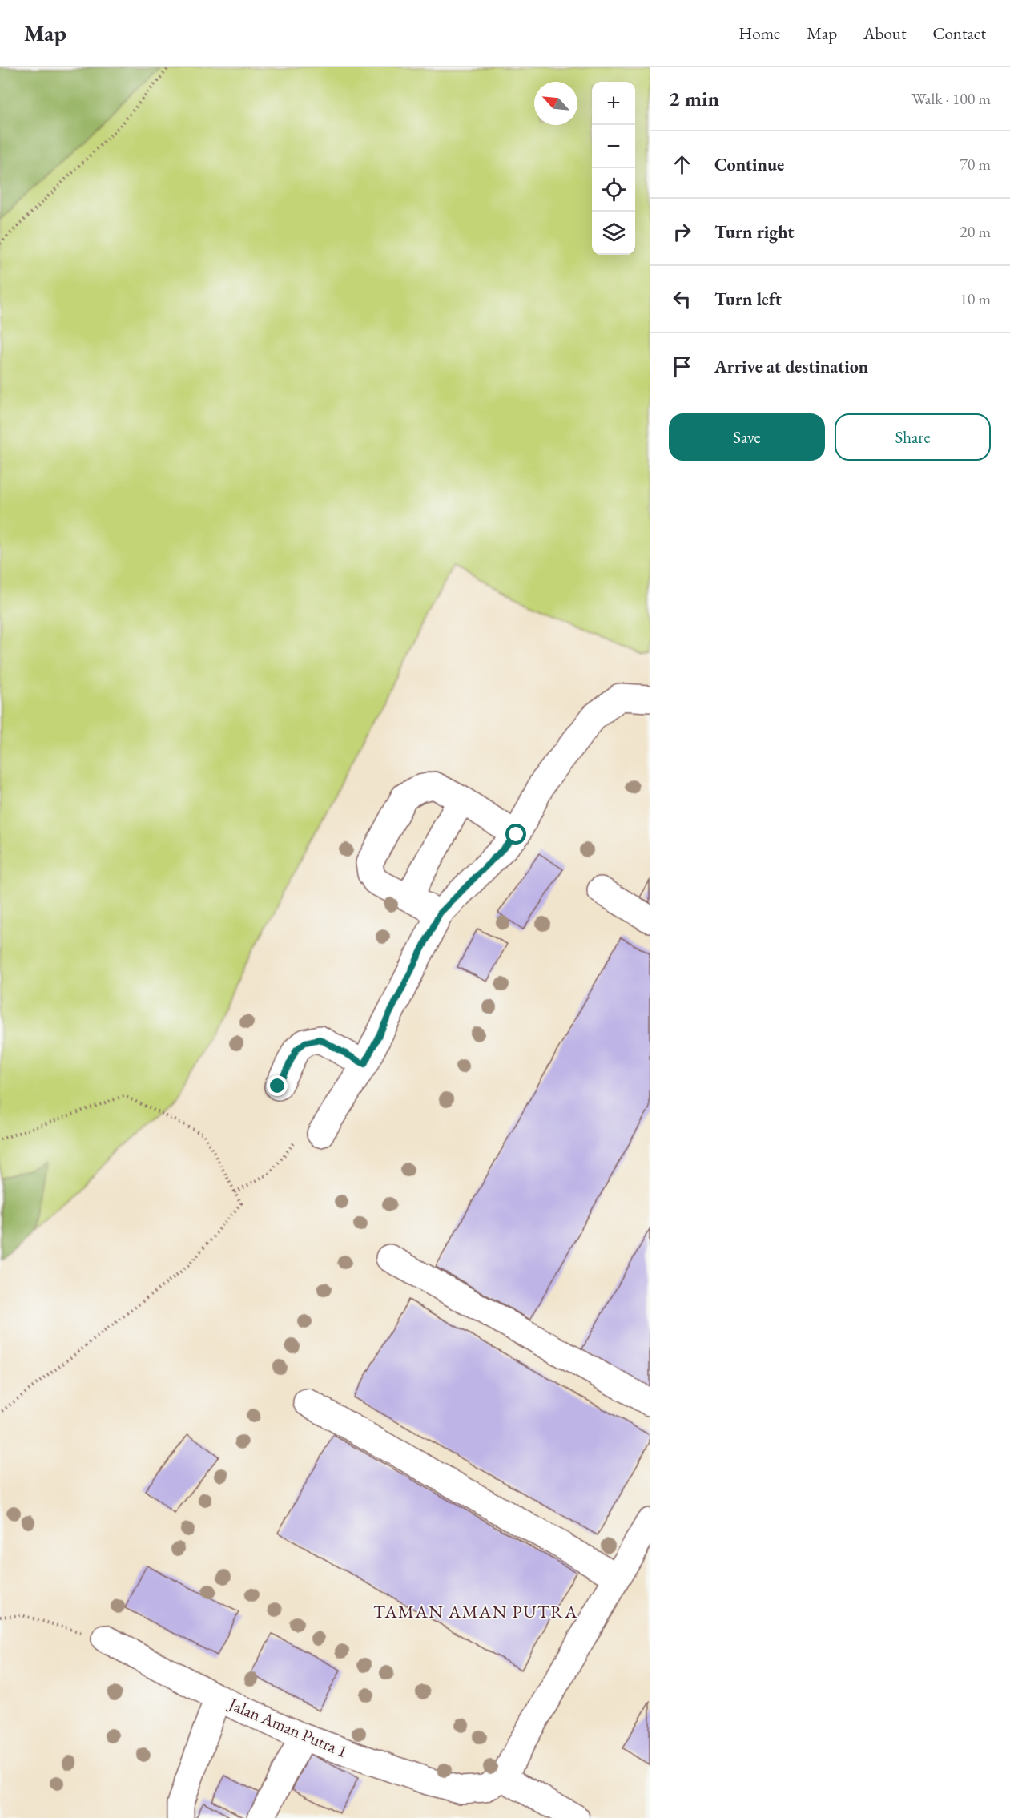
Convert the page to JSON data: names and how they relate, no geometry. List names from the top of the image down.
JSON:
{
  "streets": {
    "street": ["Jalan Aman Putra 1"]
  },
  "districts": ["TAMAN AMAN PUTRA"],
  "north": "top left",
  "page": {
    "header": "Map",
    "nav": [
      "Home",
      "Map",
      "About",
      "Contact"
    ],
    "heading": ["2 min", "Walk · 100 m"],
    "map_buttons": ["+", "−"],
    "list": [
      ["Continue", "70 m"],
      ["Turn right", "20 m"],
      ["Turn left", "10 m"],
      "Arrive at destination"
    ],
    "buttons": ["Save", "Share"]
  }
}
